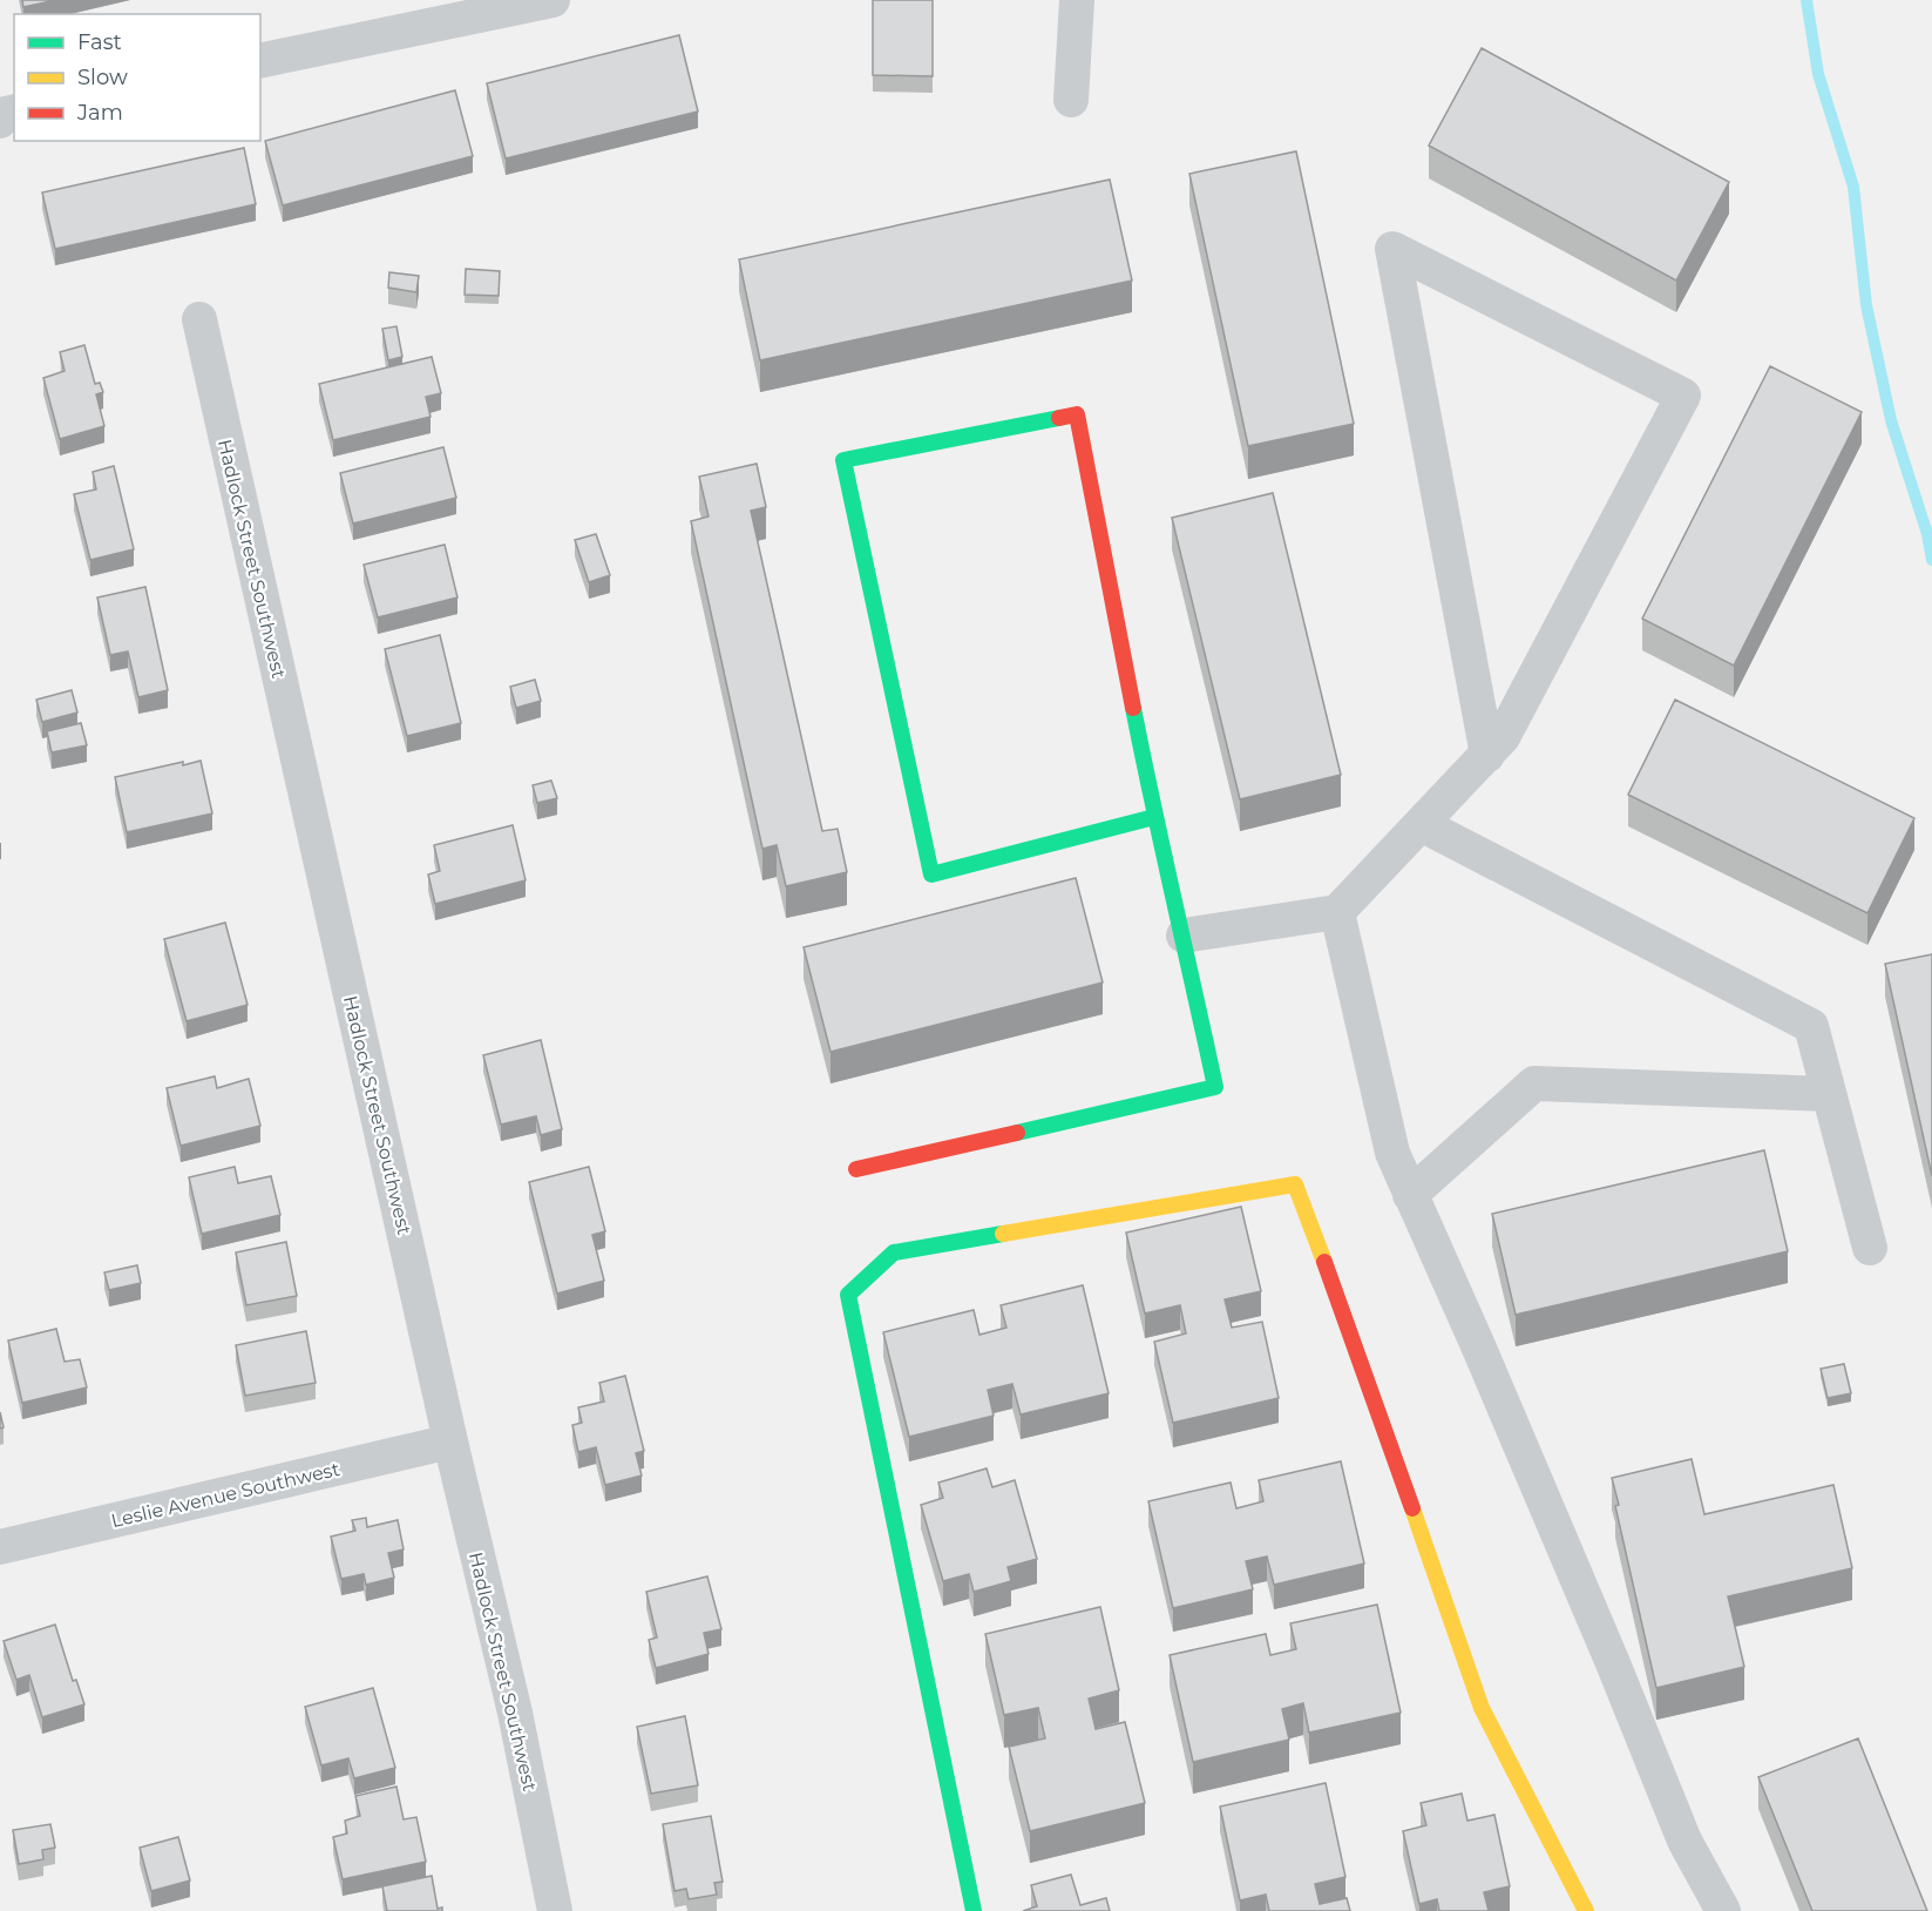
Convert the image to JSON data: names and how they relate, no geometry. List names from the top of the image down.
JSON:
{
  "streets": {
    "street": ["Hadlock Street Southwest", "Leslie Avenue Southwest"]
  },
  "crossings": [
    ["Hadlock Street Southwest", "Leslie Avenue Southwest"]
  ],
  "legend": ["Fast", "Slow", "Jam"]
}
